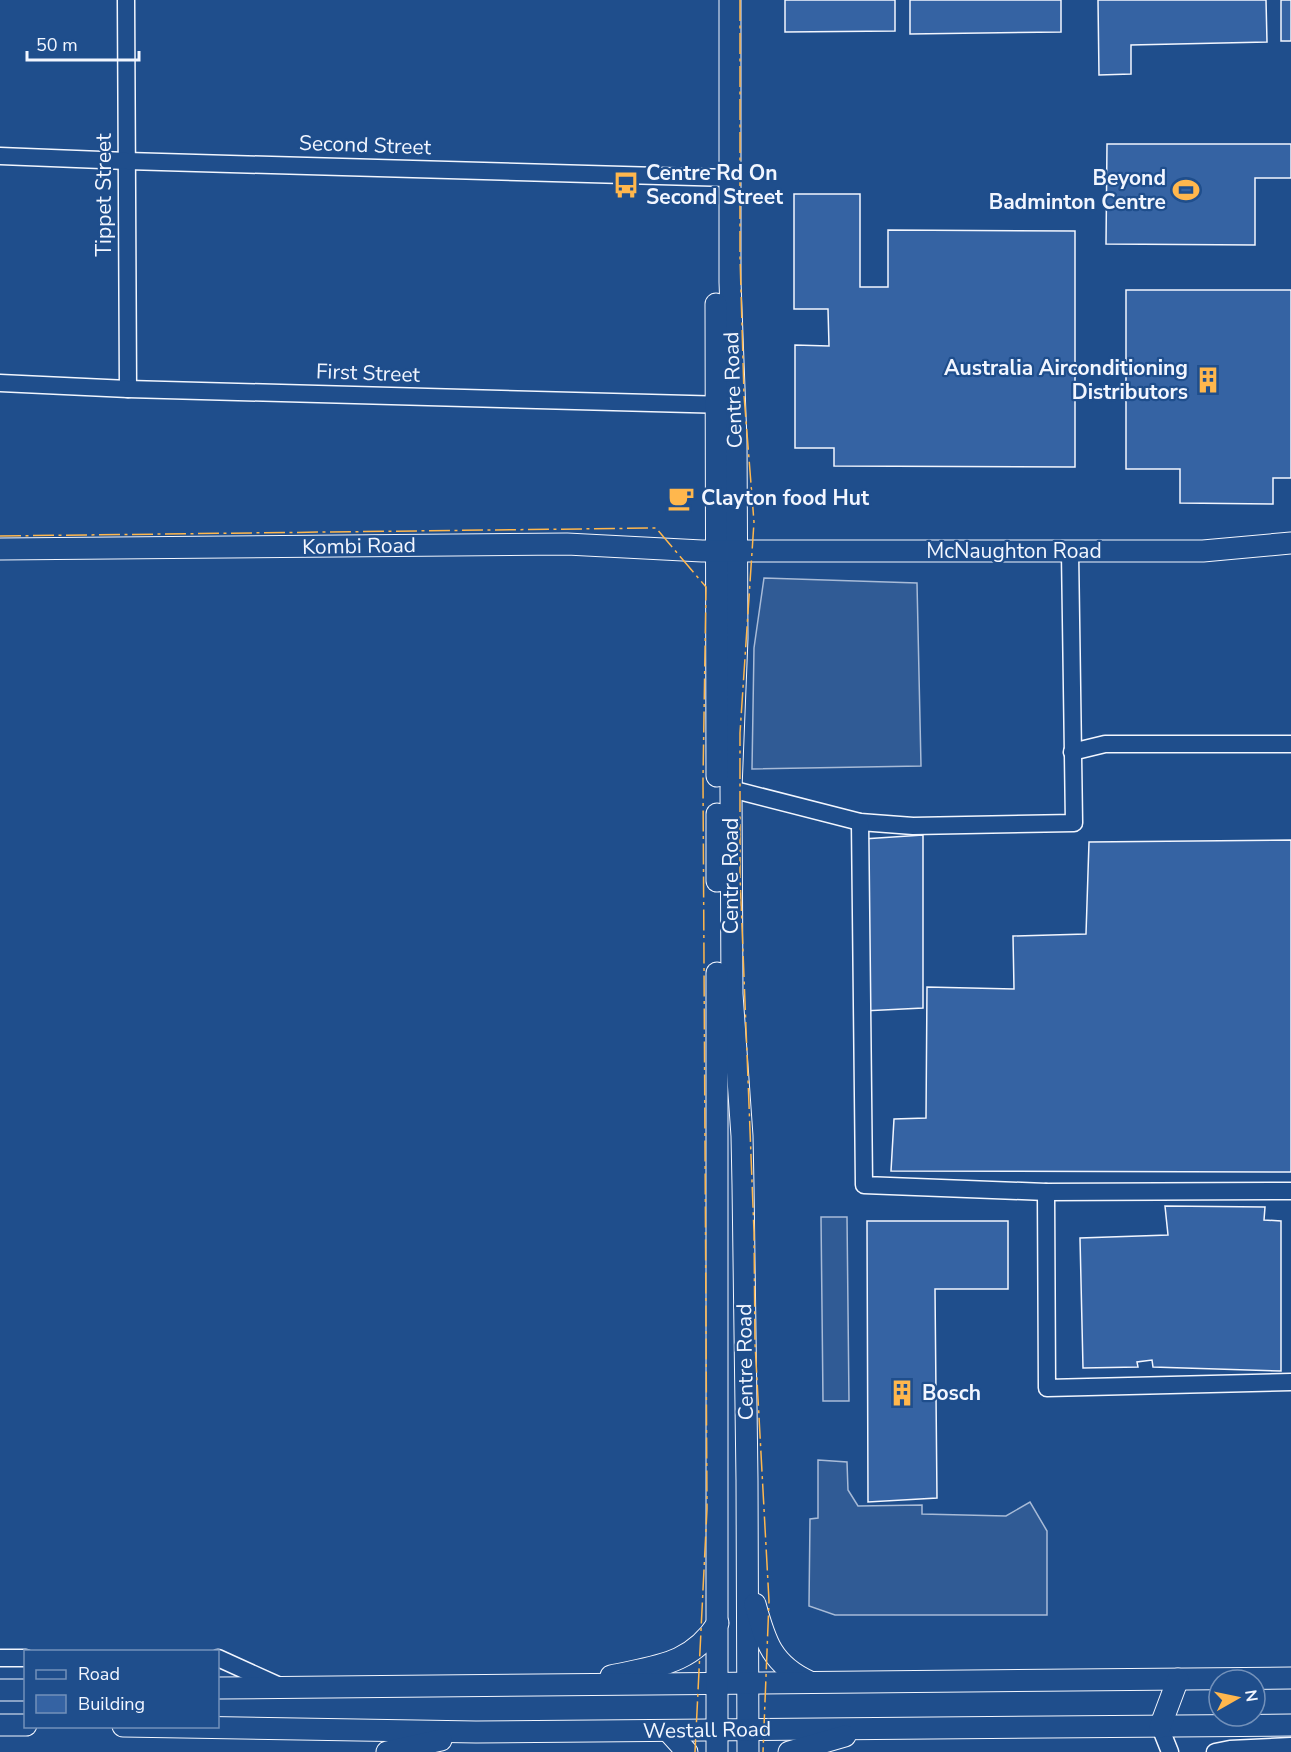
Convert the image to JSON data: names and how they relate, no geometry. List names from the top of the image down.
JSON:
{
  "streets": {
    "main road": [
      "Centre Road",
      "Kombi Road",
      "McNaughton Road",
      "Westall Road"
    ],
    "street": ["Second Street", "Tippet Street", "First Street"]
  },
  "crossings": [
    ["Second Street", "Tippet Street"],
    ["Second Street", "Centre Road"],
    ["Tippet Street", "First Street"],
    ["First Street", "Centre Road"],
    ["Centre Road", "Kombi Road"],
    ["Centre Road", "McNaughton Road"],
    ["Centre Road", "Westall Road"],
    ["Kombi Road", "McNaughton Road"]
  ],
  "places": {
    "bus stop": ["Centre Rd On Second Street"],
    "sports": ["Beyond Badminton Centre"],
    "building": ["Australia Airconditioning Distributors", "Bosch"],
    "cafe": ["Clayton food Hut"]
  },
  "legend": ["Road", "Building"],
  "scale_bar": "50 m",
  "north": "right"
}
